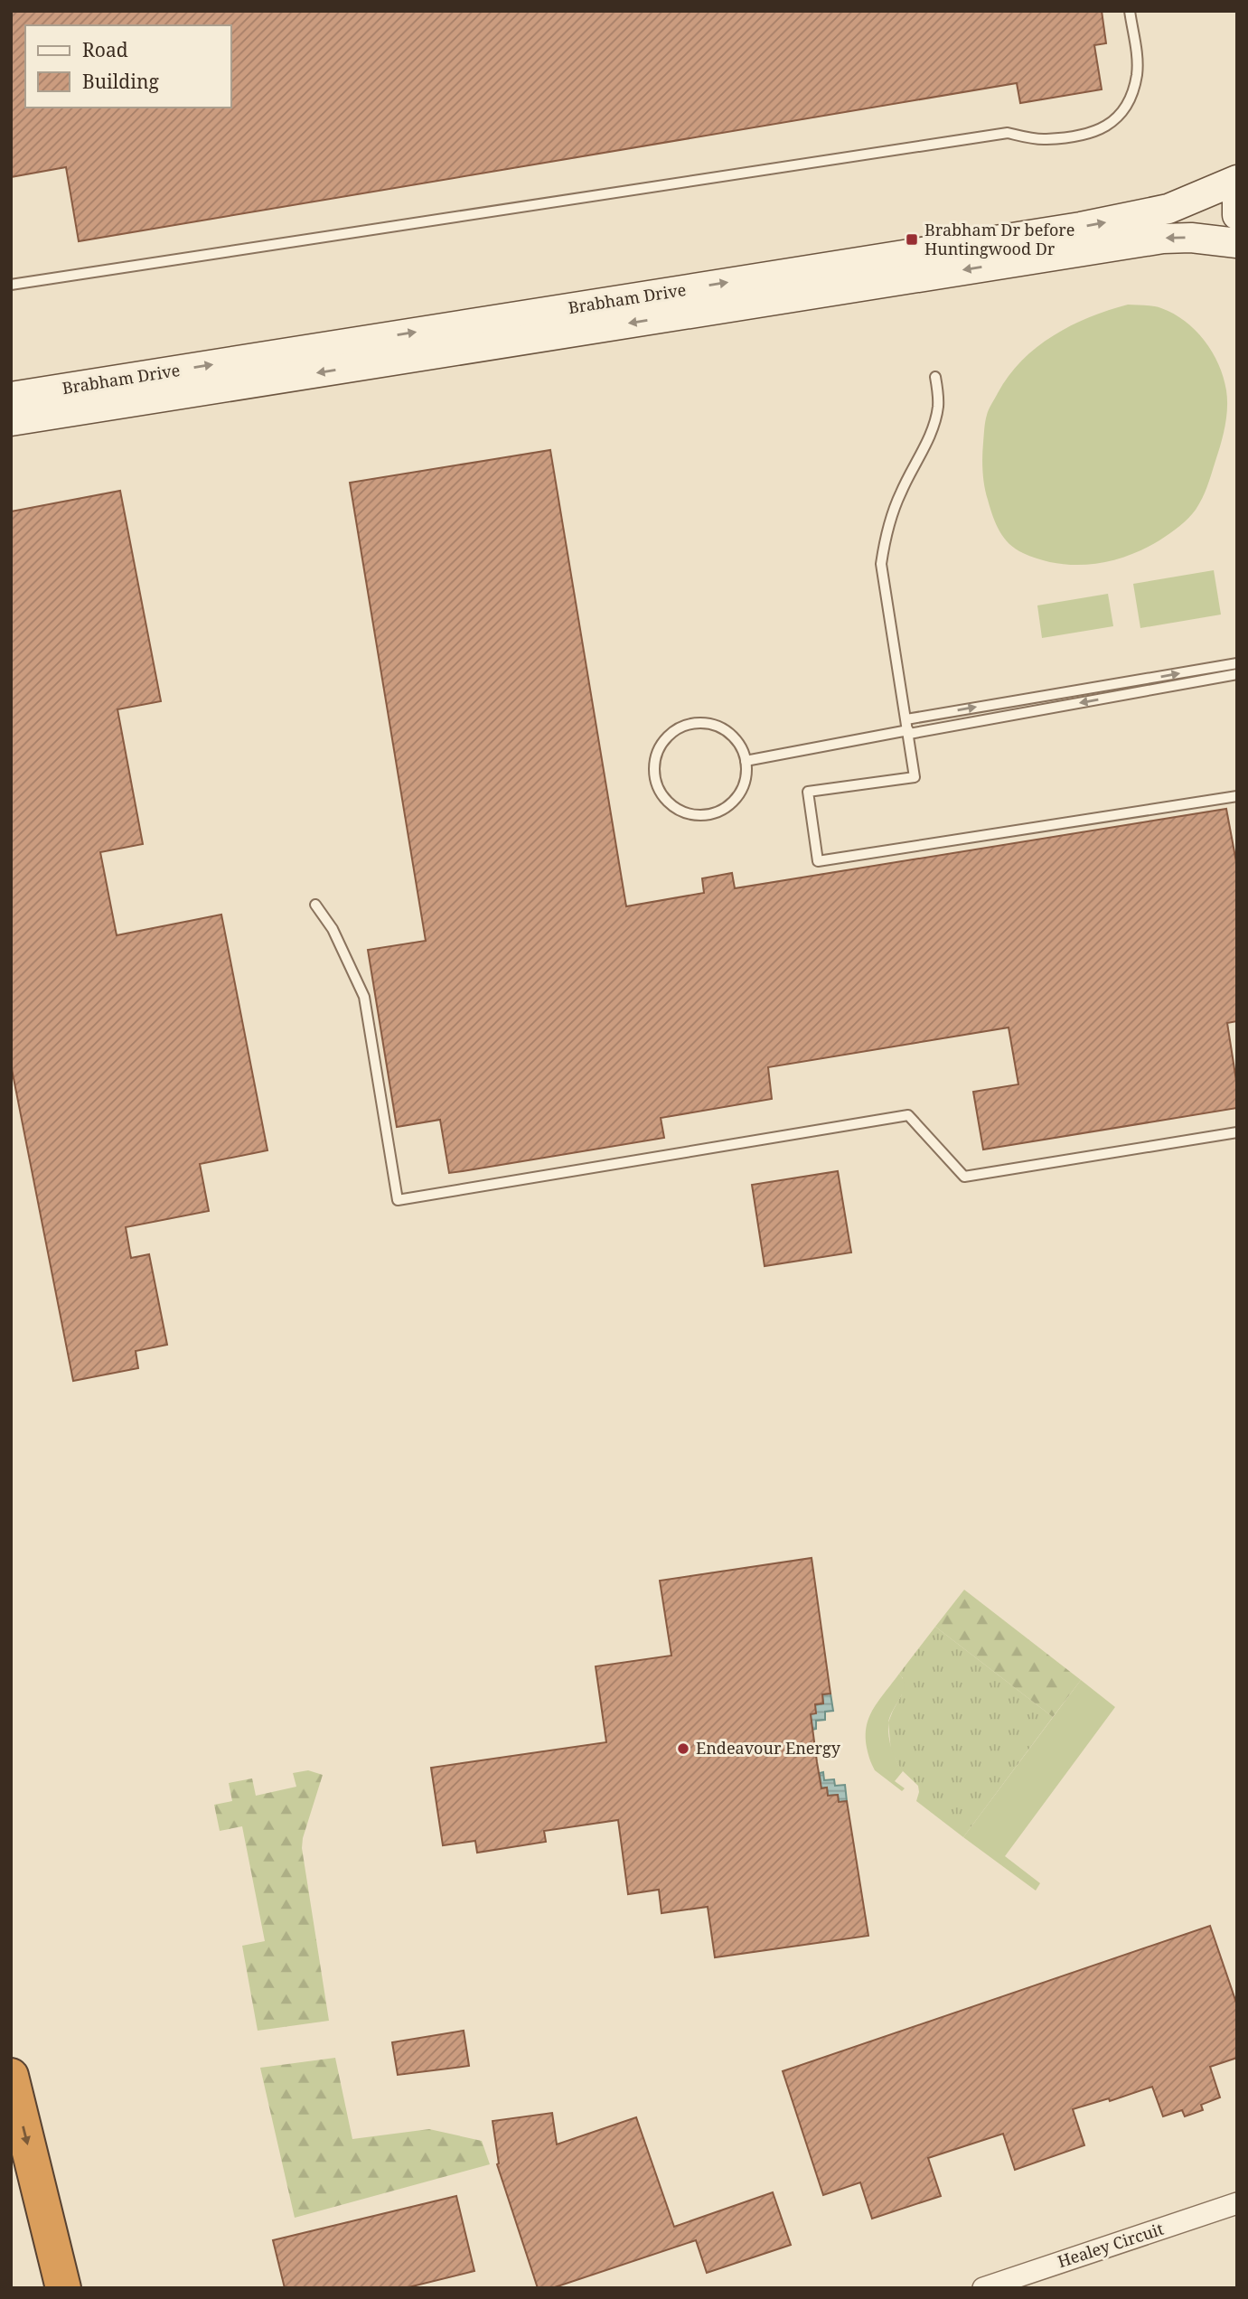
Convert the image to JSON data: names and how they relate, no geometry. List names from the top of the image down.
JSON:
{
  "streets": {
    "main road": ["Brabham Drive"],
    "street": ["Healey Circuit"]
  },
  "places": {
    "transit": ["Brabham Dr before Huntingwood Dr"],
    "other": ["Endeavour Energy"]
  },
  "legend": ["Road", "Building"]
}
